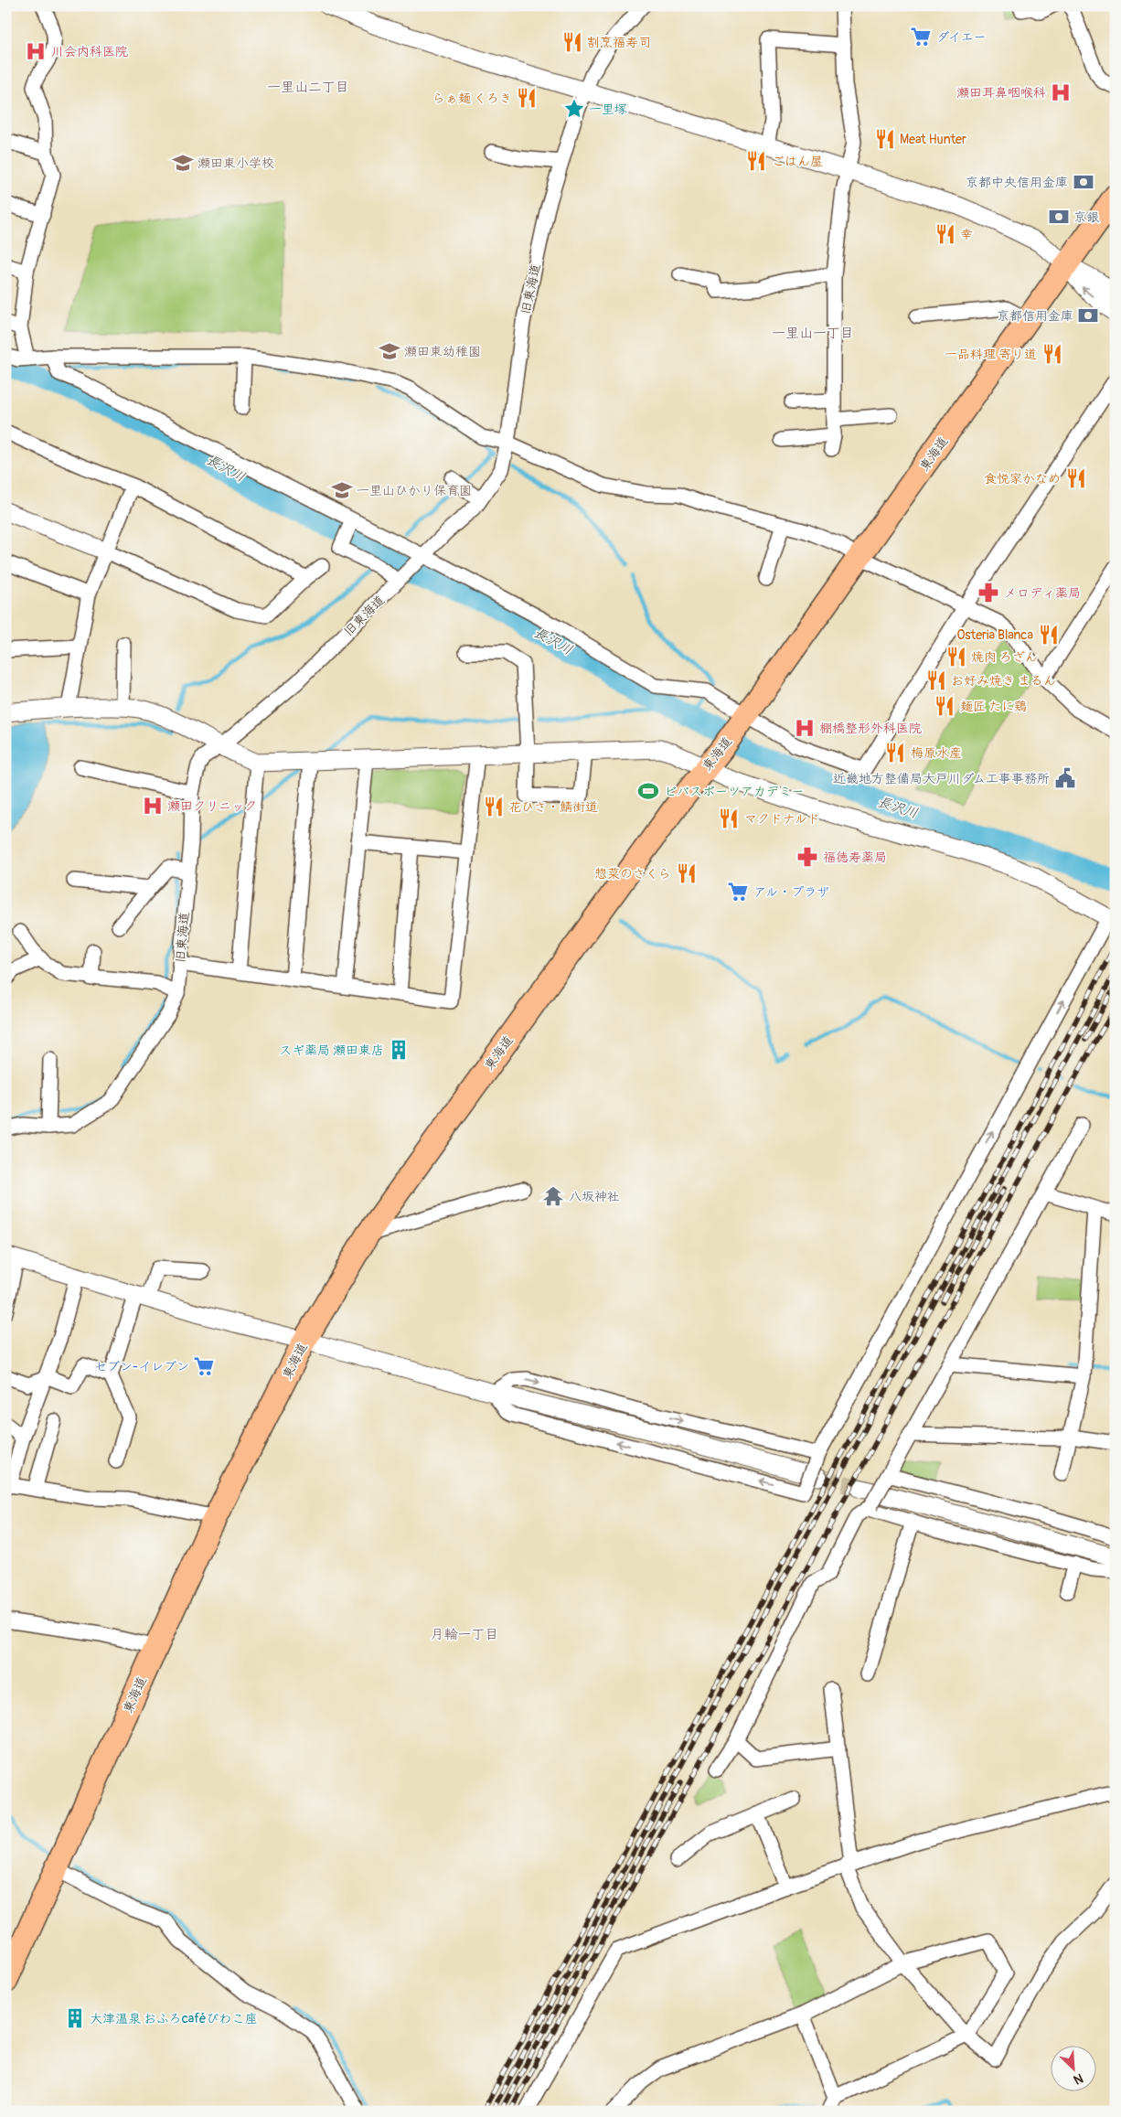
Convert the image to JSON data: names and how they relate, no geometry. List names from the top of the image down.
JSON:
{
  "streets": {
    "highway": ["東海道"],
    "street": ["旧東海道"]
  },
  "districts": ["一里山二丁目", "一里山一丁目", "月輪一丁目"],
  "water": ["長沢川"],
  "places": {
    "supermarket": ["ダイエー", "アル・プラザ", "セブン-イレブン"],
    "restaurant": [
      "割烹福寿司",
      "らぁ麺 くろき",
      "Meat Hunter",
      "ごはん屋",
      "幸",
      "一品料理 寄り道",
      "食悦家かなめ",
      "Osteria Blanca",
      "焼肉 ろざん",
      "お好み焼き まるん",
      "麺匠 たに鶏",
      "梅原水産",
      "花ひさ・鯖街道",
      "マクドナルド",
      "惣菜のさくら"
    ],
    "hospital": [
      "川会内科医院",
      "瀬田耳鼻咽喉科",
      "棚橋整形外科医院",
      "瀬田クリニック"
    ],
    "place": ["一里塚"],
    "school or university": ["瀬田東小学校", "瀬田東幼稚園", "一里山ひかり保育園"],
    "bank": ["京都中央信用金庫", "京銀", "京都信用金庫"],
    "pharmacy": ["メロディ薬局", "福徳寿薬局"],
    "public building": ["近畿地方整備局大戸川ダム工事事務所"],
    "sports": ["ビバスポーツアカデミー"],
    "building": ["スギ薬局 瀬田東店", "大津温泉 おふろcaféびわこ座"],
    "temple": ["八坂神社"]
  },
  "north": "bottom right"
}
